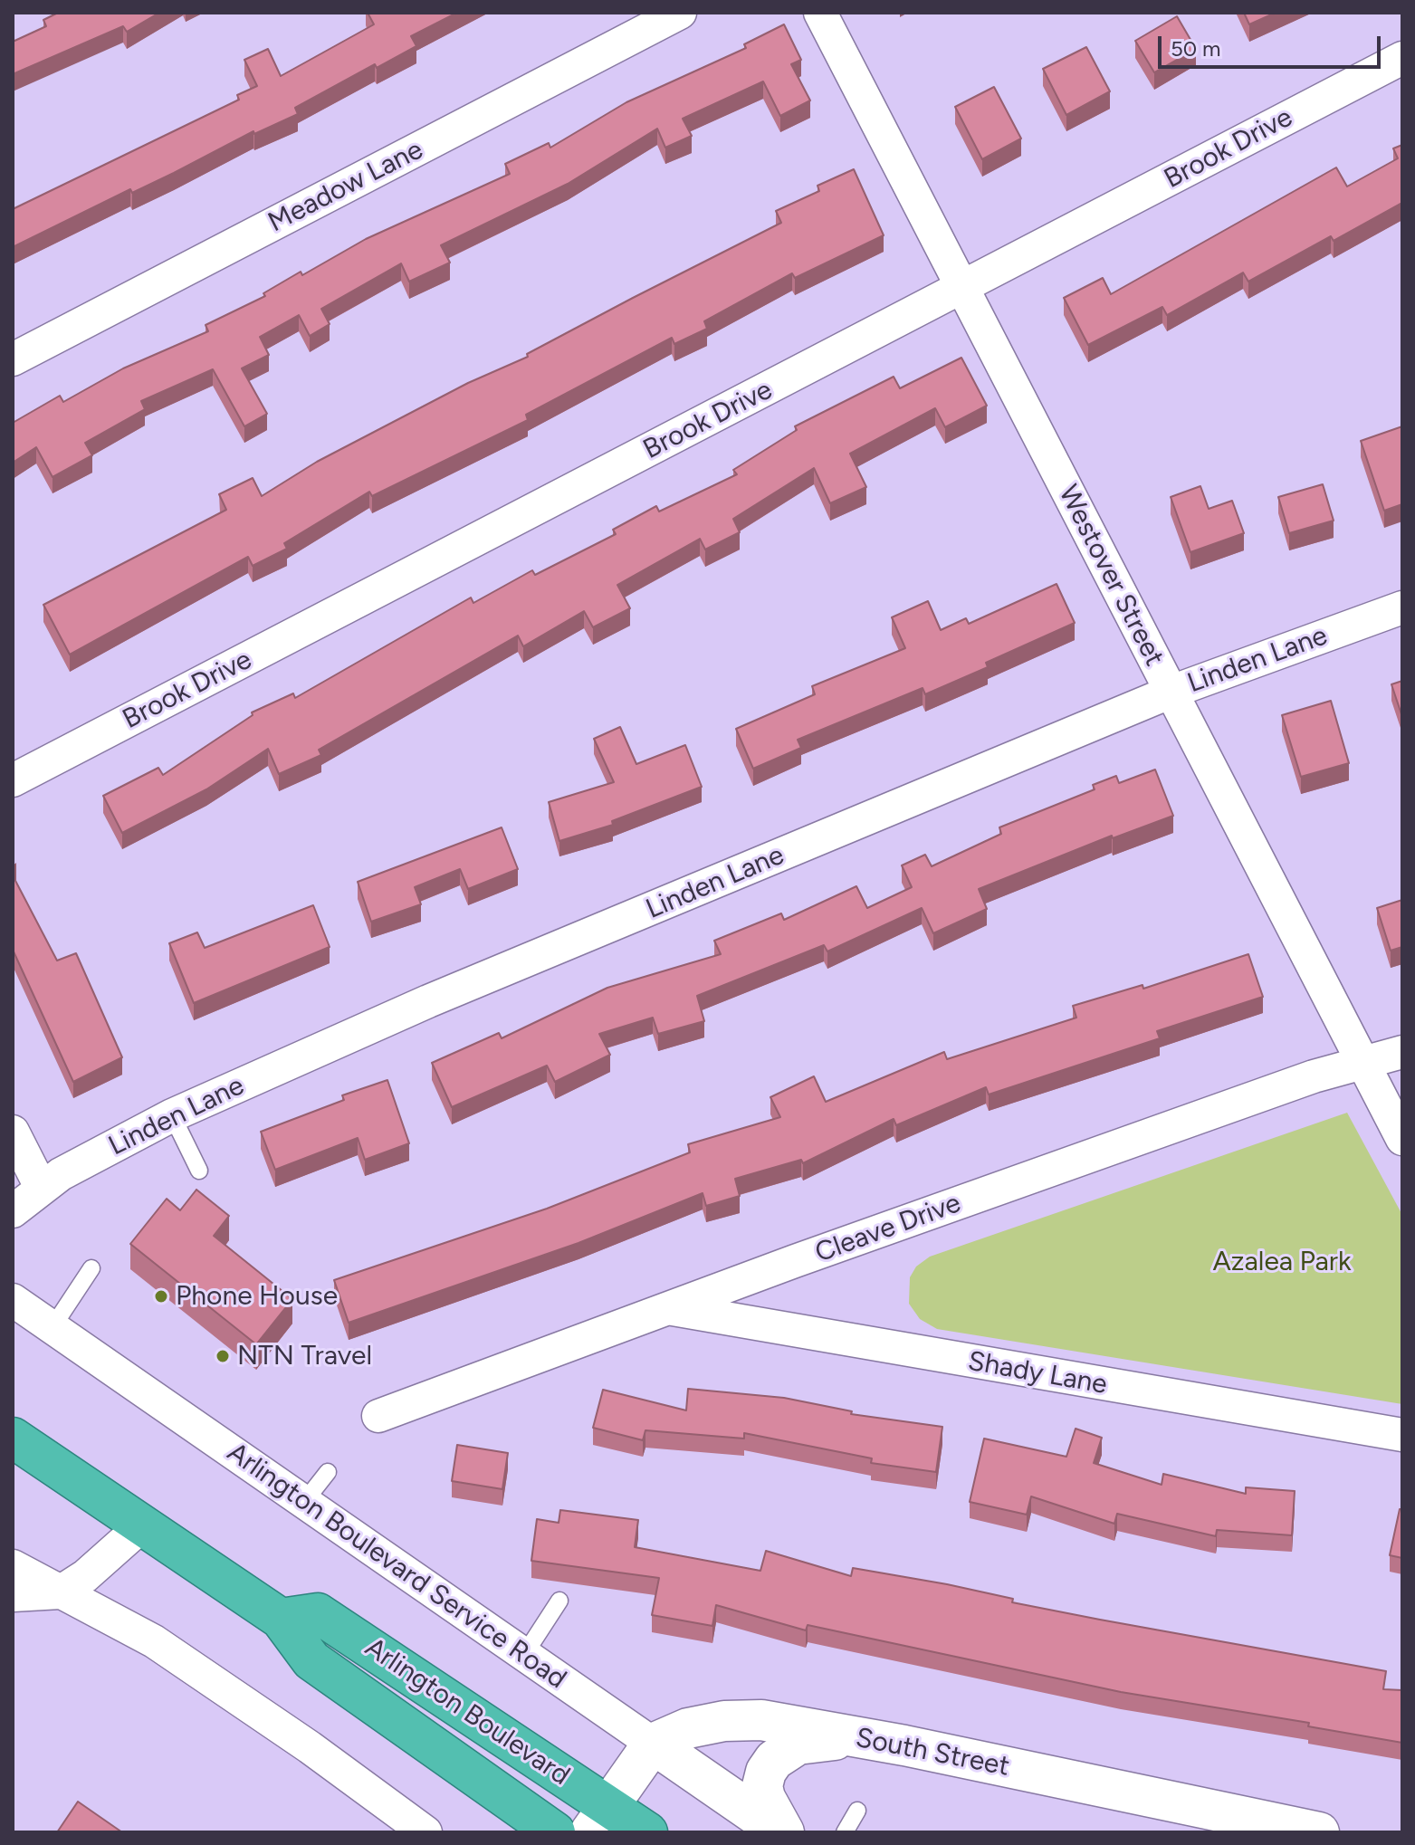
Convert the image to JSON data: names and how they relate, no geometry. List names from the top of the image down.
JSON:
{
  "streets": {
    "highway": ["Arlington Boulevard"],
    "street": [
      "Brook Drive",
      "Meadow Lane",
      "Westover Street",
      "Linden Lane",
      "Cleave Drive",
      "Shady Lane",
      "Arlington Boulevard Service Road",
      "South Street"
    ]
  },
  "crossings": [
    ["Brook Drive", "Westover Street"],
    ["Westover Street", "Linden Lane"],
    ["Westover Street", "Cleave Drive"],
    ["Cleave Drive", "Shady Lane"],
    ["Arlington Boulevard Service Road", "South Street"]
  ],
  "parks": ["Azalea Park"],
  "places": ["Phone House", "NTN Travel"],
  "scale_bar": "50 m"
}
